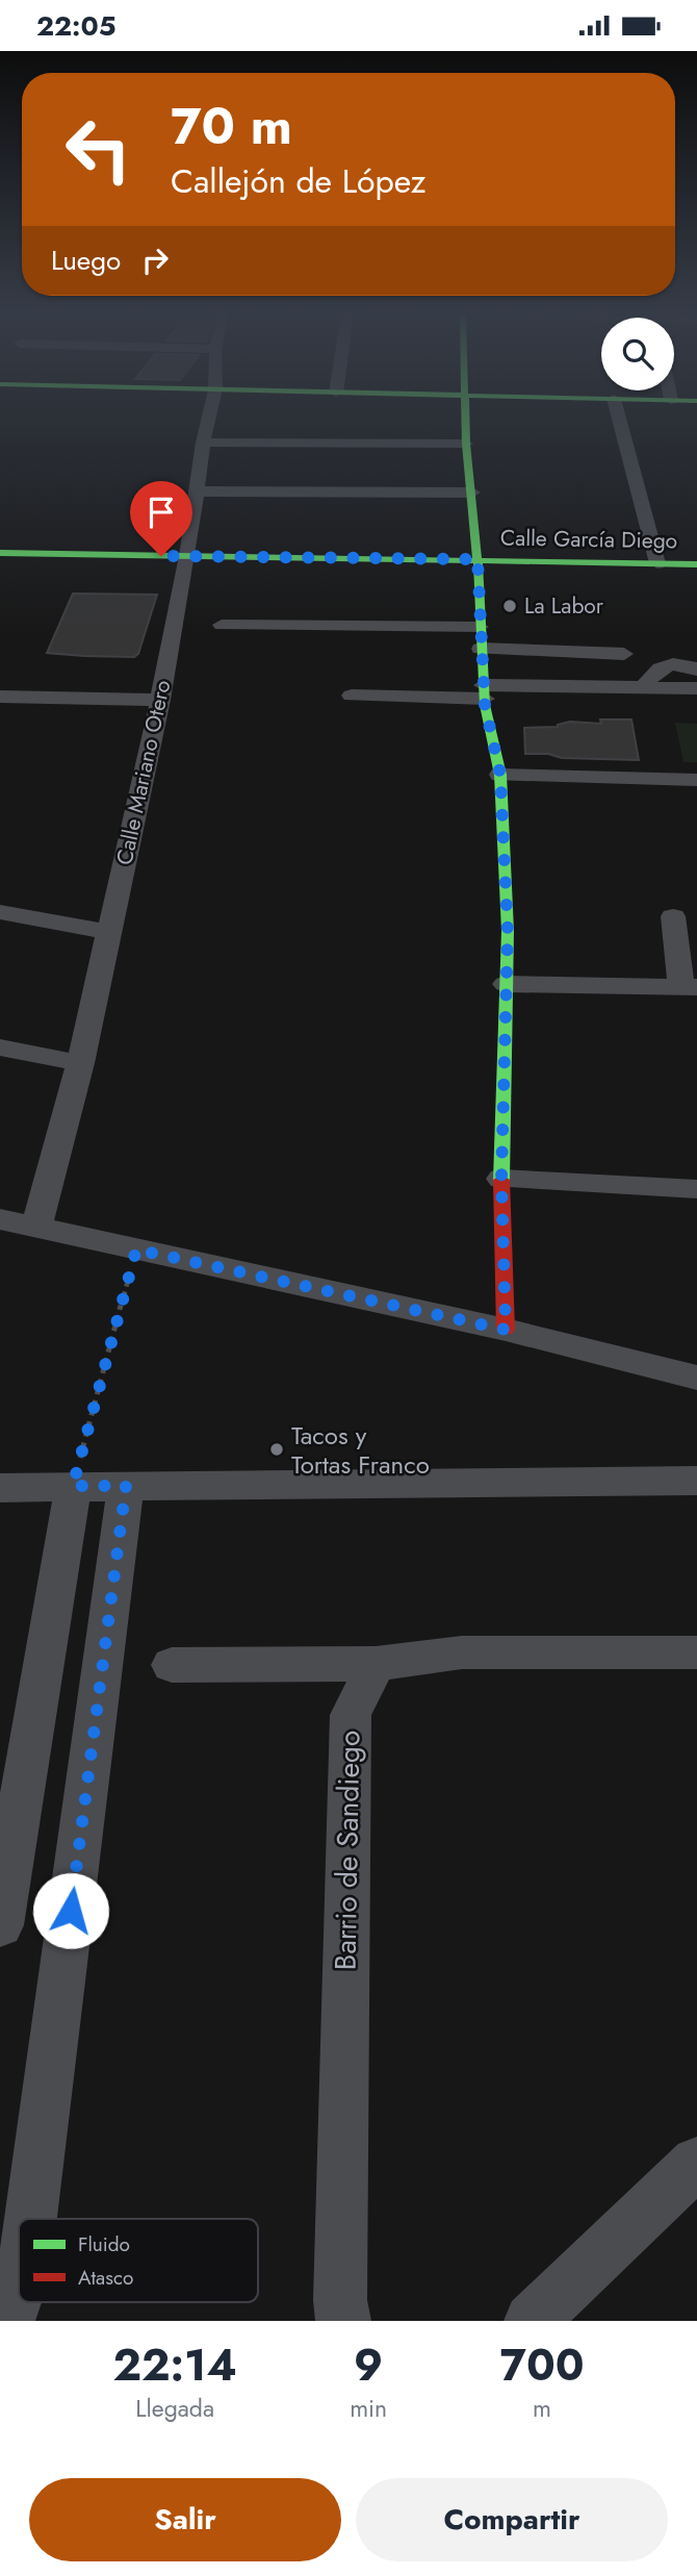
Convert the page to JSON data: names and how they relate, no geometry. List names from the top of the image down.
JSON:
{
  "streets": {
    "street": ["Calle García Diego", "Calle Mariano Otero", "Barrio de Sandiego"]
  },
  "crossings": [
    ["Calle García Diego", "Calle Mariano Otero"]
  ],
  "places": ["La Labor", "Tacos y Tortas Franco"],
  "legend": ["Fluido", "Atasco"],
  "page": {
    "status": "22:05",
    "turn": ["70 m", "Callejón de López"],
    "then": "Luego",
    "eta": [
      "22:14",
      "Llegada",
      "9",
      "min",
      "700",
      "m"
    ],
    "buttons": ["Salir", "Compartir"]
  }
}
